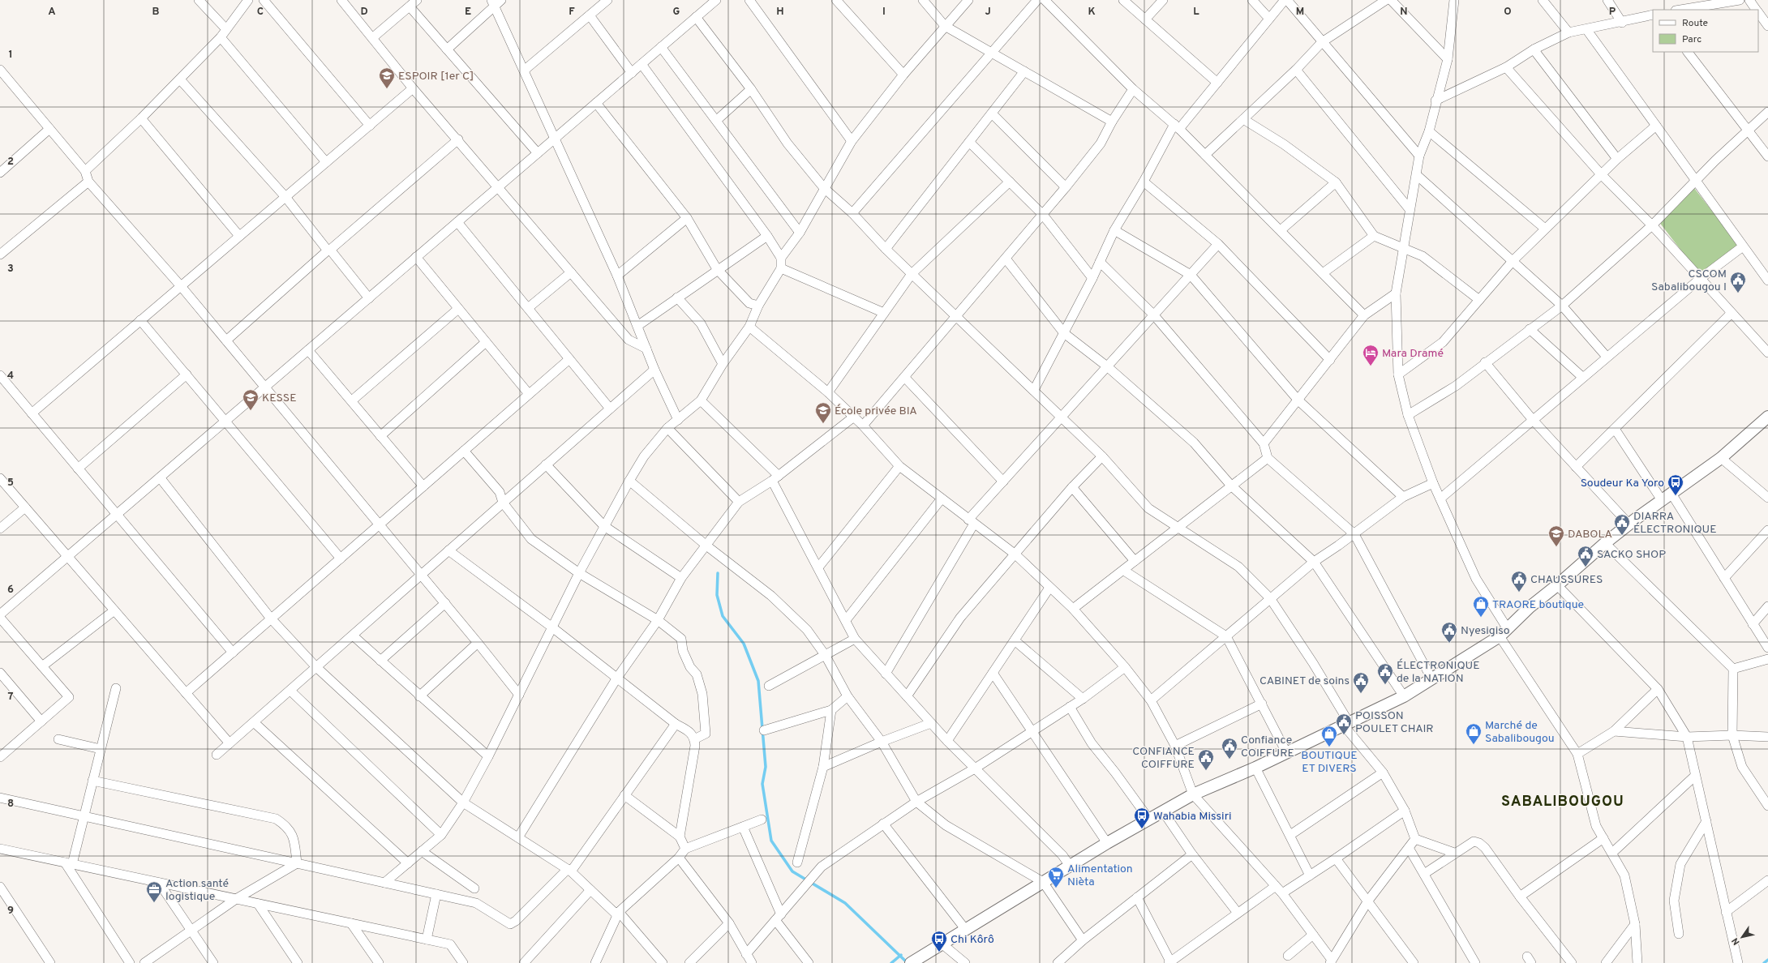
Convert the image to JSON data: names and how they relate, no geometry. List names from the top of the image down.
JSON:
{
  "districts": ["SABALIBOUGOU"],
  "places": {
    "school or university": [
      "ESPOIR [1er C]",
      "KESSE",
      "École privée BIA",
      "DABOLA"
    ],
    "public building": [
      "CSCOM Sabalibougou I",
      "DIARRA ÉLECTRONIQUE",
      "SACKO SHOP",
      "CHAUSSURES",
      "Nyesigiso",
      "ÉLECTRONIQUE de la NATION",
      "CABINET de soins",
      "POISSON POULET CHAIR",
      "Confiance COIFFURE",
      "CONFIANCE COIFFURE"
    ],
    "hotel": ["Mara Dramé"],
    "bus stop": ["Soudeur Ka Yoro", "Wahabia Missiri", "Chi Kôrô"],
    "shop": ["TRAORE boutique", "Marché de Sabalibougou", "BOUTIQUE ET DIVERS"],
    "supermarket": ["Alimentation Nièta"],
    "office": ["Action santé logistique"]
  },
  "legend": ["Route", "Parc"],
  "north": "bottom left",
  "grid": {
    "columns": [
      "A",
      "B",
      "C",
      "D",
      "E",
      "F",
      "G",
      "H",
      "I",
      "J",
      "K",
      "L",
      "M",
      "N",
      "O",
      "P"
    ],
    "rows": [
      "1",
      "2",
      "3",
      "4",
      "5",
      "6",
      "7",
      "8",
      "9"
    ]
  }
}
